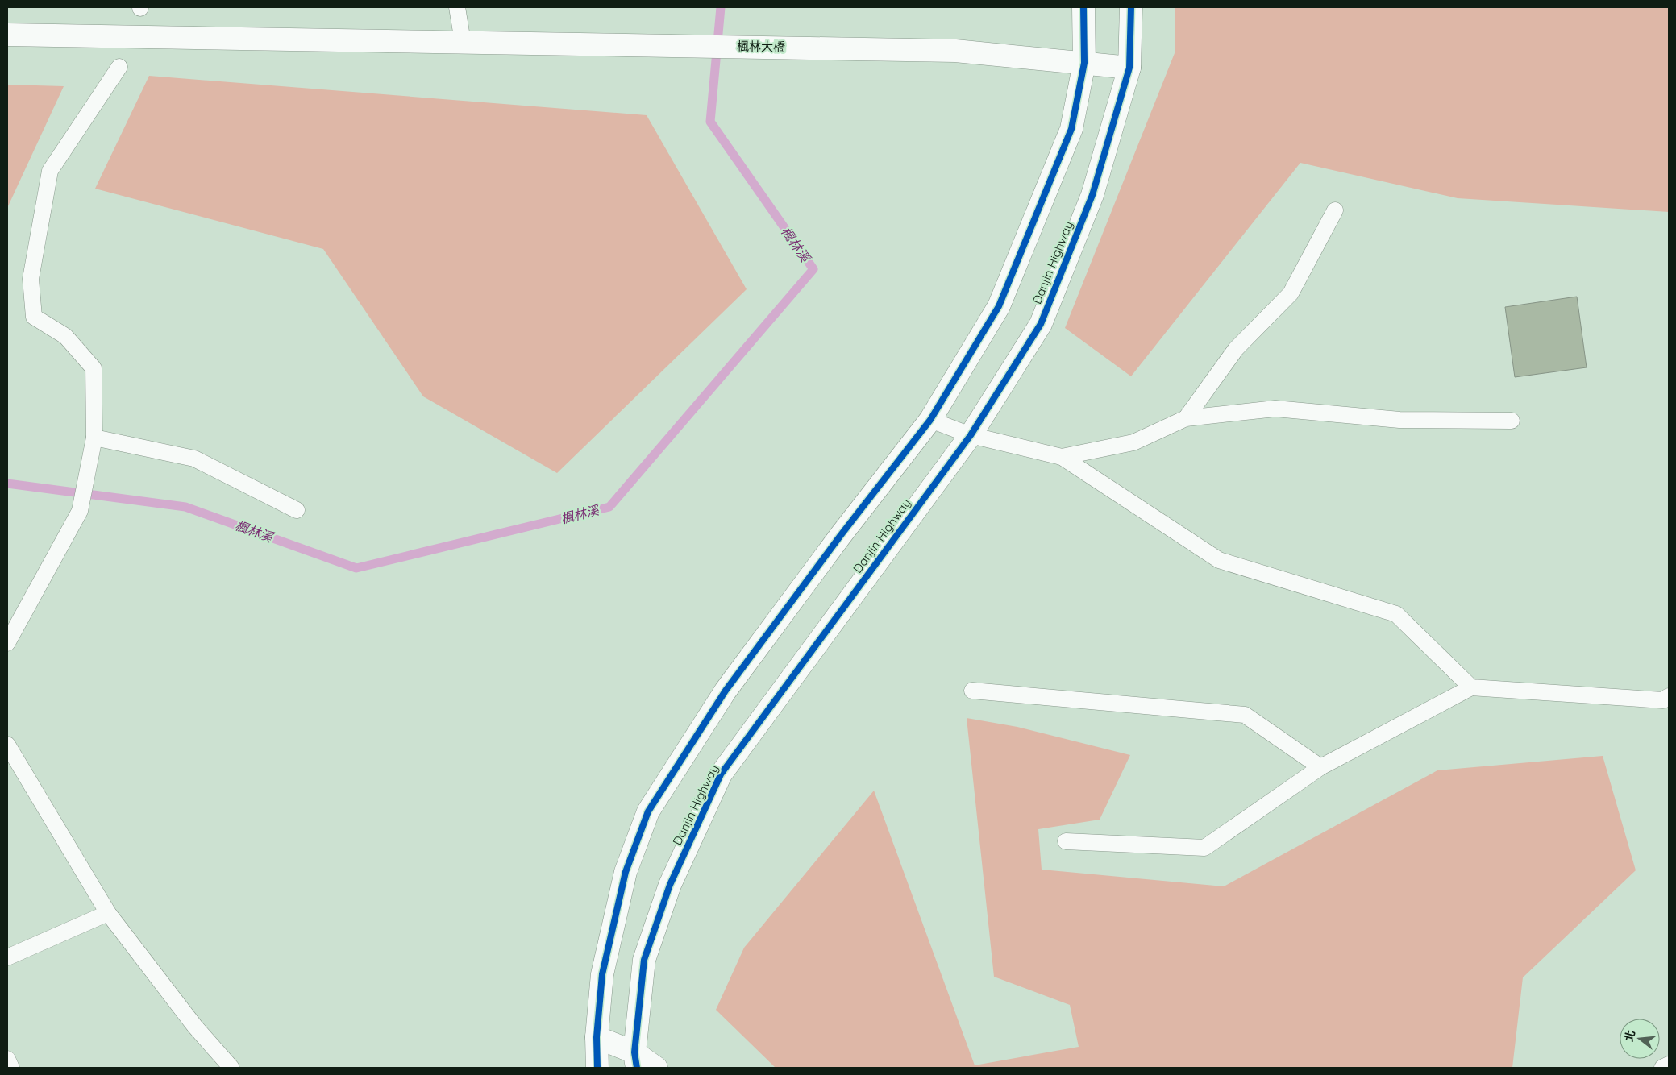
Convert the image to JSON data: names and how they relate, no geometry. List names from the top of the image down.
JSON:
{
  "streets": {
    "main road": ["楓林大橋", "Danjin Highway"]
  },
  "crossings": [
    ["楓林大橋", "Danjin Highway"]
  ],
  "water": ["楓林溪"],
  "north": "left"
}
